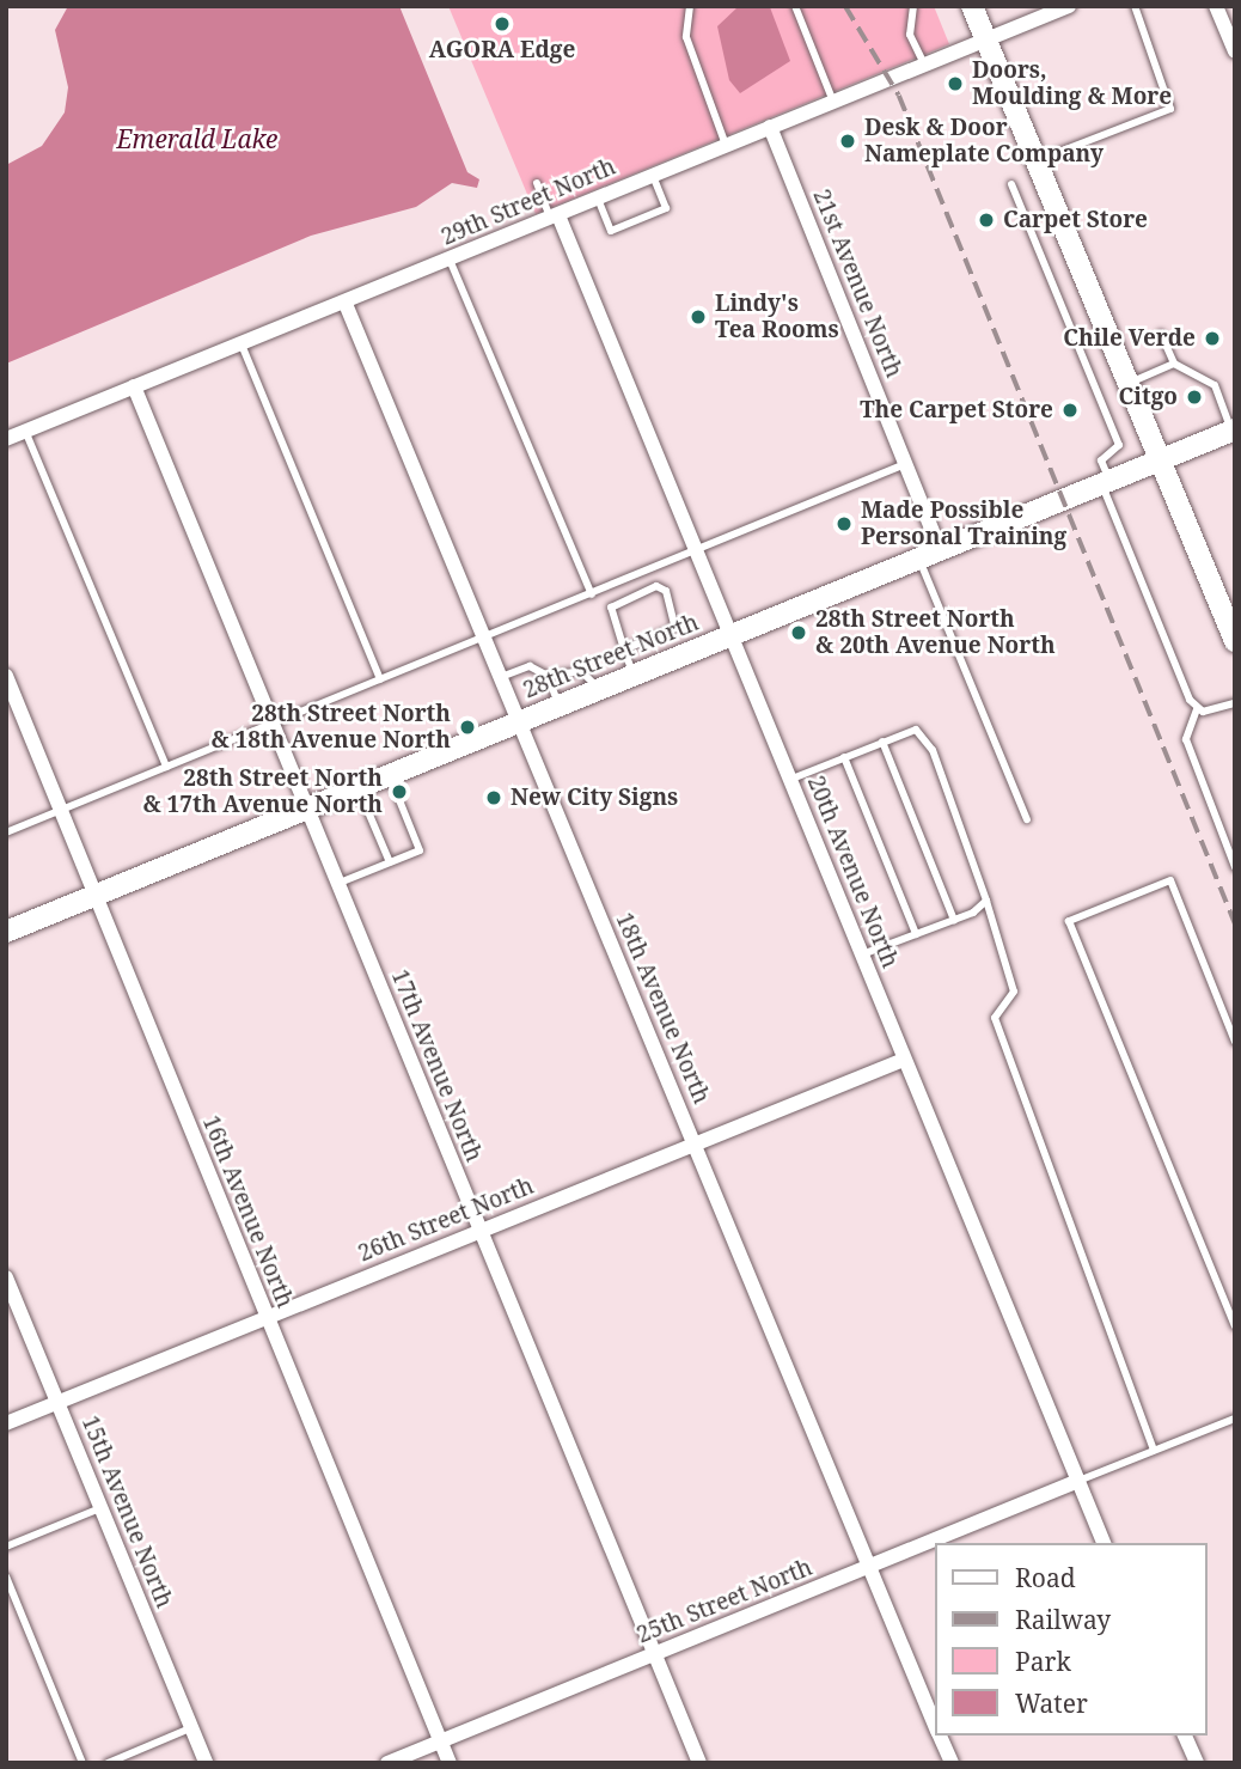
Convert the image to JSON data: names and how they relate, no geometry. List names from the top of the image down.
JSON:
{
  "streets": {
    "street": [
      "29th Street North",
      "21st Avenue North",
      "28th Street North",
      "20th Avenue North",
      "18th Avenue North",
      "17th Avenue North",
      "16th Avenue North",
      "26th Street North",
      "15th Avenue North",
      "25th Street North"
    ]
  },
  "crossings": [
    ["29th Street North", "21st Avenue North"],
    ["29th Street North", "20th Avenue North"],
    ["29th Street North", "18th Avenue North"],
    ["29th Street North", "17th Avenue North"],
    ["21st Avenue North", "28th Street North"],
    ["28th Street North", "20th Avenue North"],
    ["28th Street North", "18th Avenue North"],
    ["28th Street North", "17th Avenue North"],
    ["28th Street North", "16th Avenue North"],
    ["20th Avenue North", "26th Street North"],
    ["20th Avenue North", "25th Street North"],
    ["18th Avenue North", "26th Street North"],
    ["18th Avenue North", "25th Street North"],
    ["17th Avenue North", "26th Street North"],
    ["17th Avenue North", "25th Street North"],
    ["16th Avenue North", "26th Street North"],
    ["16th Avenue North", "25th Street North"],
    ["26th Street North", "15th Avenue North"]
  ],
  "water": ["Emerald Lake"],
  "places": [
    "AGORA Edge",
    "Doors, Moulding & More",
    "Desk & Door Nameplate Company",
    "Carpet Store",
    "Lindy's Tea Rooms",
    "Chile Verde",
    "Citgo",
    "The Carpet Store",
    "Made Possible Personal Training",
    "28th Street North & 20th Avenue North",
    "28th Street North & 18th Avenue North",
    "28th Street North & 17th Avenue North",
    "New City Signs"
  ],
  "legend": [
    "Road",
    "Railway",
    "Park",
    "Water"
  ]
}
